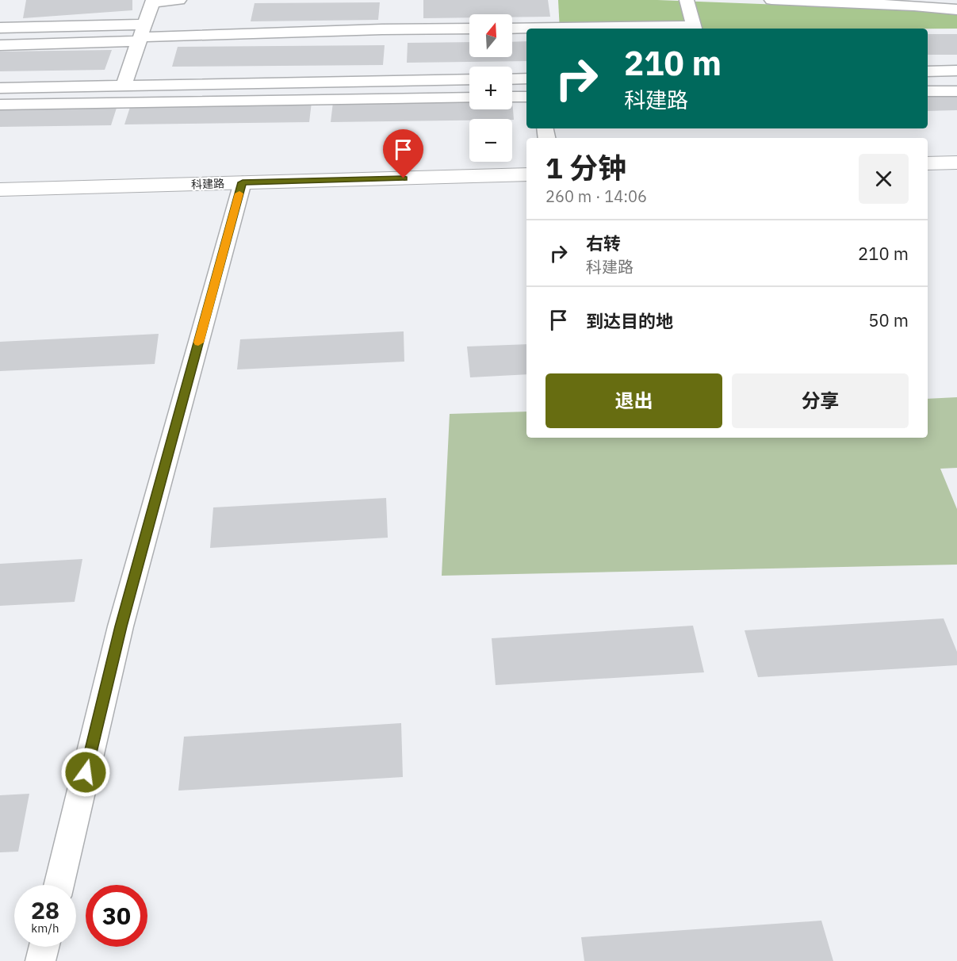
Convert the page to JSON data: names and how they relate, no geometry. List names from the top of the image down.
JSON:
{
  "streets": {
    "main road": ["科建路"]
  },
  "north": "top",
  "page": {
    "map_buttons": ["+", "−"],
    "turn": ["210 m", "科建路"],
    "heading": ["1 分钟", "260 m · 14:06"],
    "list": [
      {
        "name": "右转",
        "note": "科建路",
        "value": "210 m"
      },
      {
        "name": "到达目的地",
        "value": "50 m"
      }
    ],
    "buttons": ["退出", "分享"],
    "speed": "28 km/h",
    "limit": "30"
  }
}
